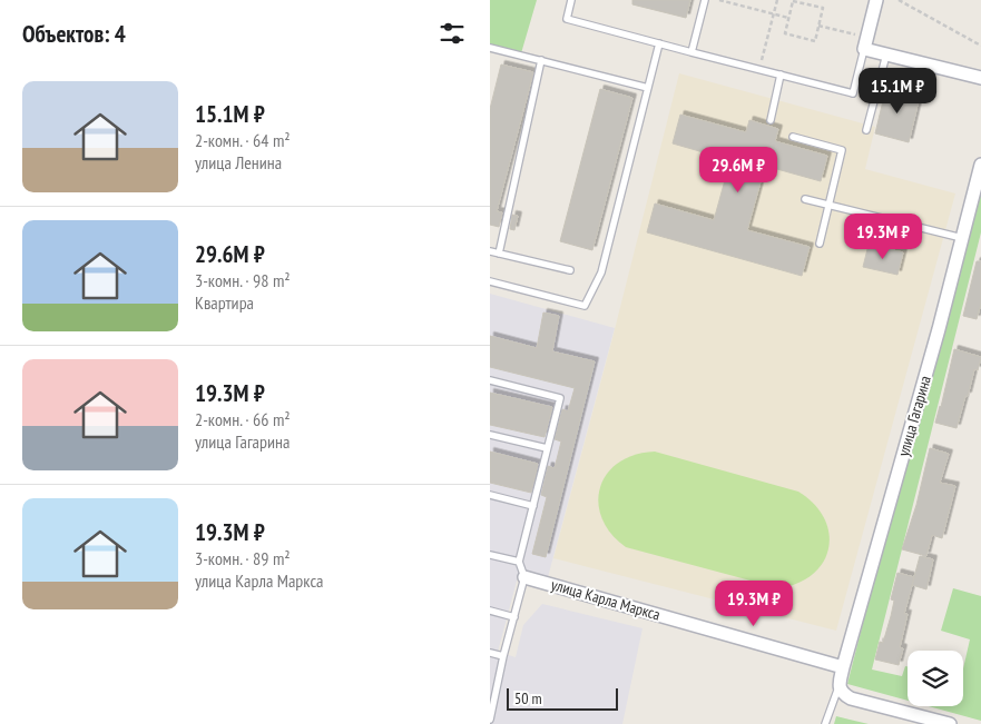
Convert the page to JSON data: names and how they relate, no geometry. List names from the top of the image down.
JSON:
{
  "streets": {
    "street": ["улица Гагарина", "улица Карла Маркса"]
  },
  "crossings": [
    ["улица Гагарина", "улица Карла Маркса"]
  ],
  "scale_bar": "50 m",
  "page": {
    "heading": "Объектов: 4",
    "list": [
      {
        "name": "15.1M ₽",
        "note": "2-комн. · 64 m² · улица Ленина"
      },
      {
        "name": "29.6M ₽",
        "note": "3-комн. · 98 m² · Квартира"
      },
      {
        "name": "19.3M ₽",
        "note": "2-комн. · 66 m² · улица Гагарина"
      },
      {
        "name": "19.3M ₽",
        "note": "3-комн. · 89 m² · улица Карла Маркса"
      }
    ],
    "price": [
      "15.1M ₽",
      "29.6M ₽",
      "19.3M ₽",
      "19.3M ₽"
    ],
    "scale": "50 m"
  }
}
